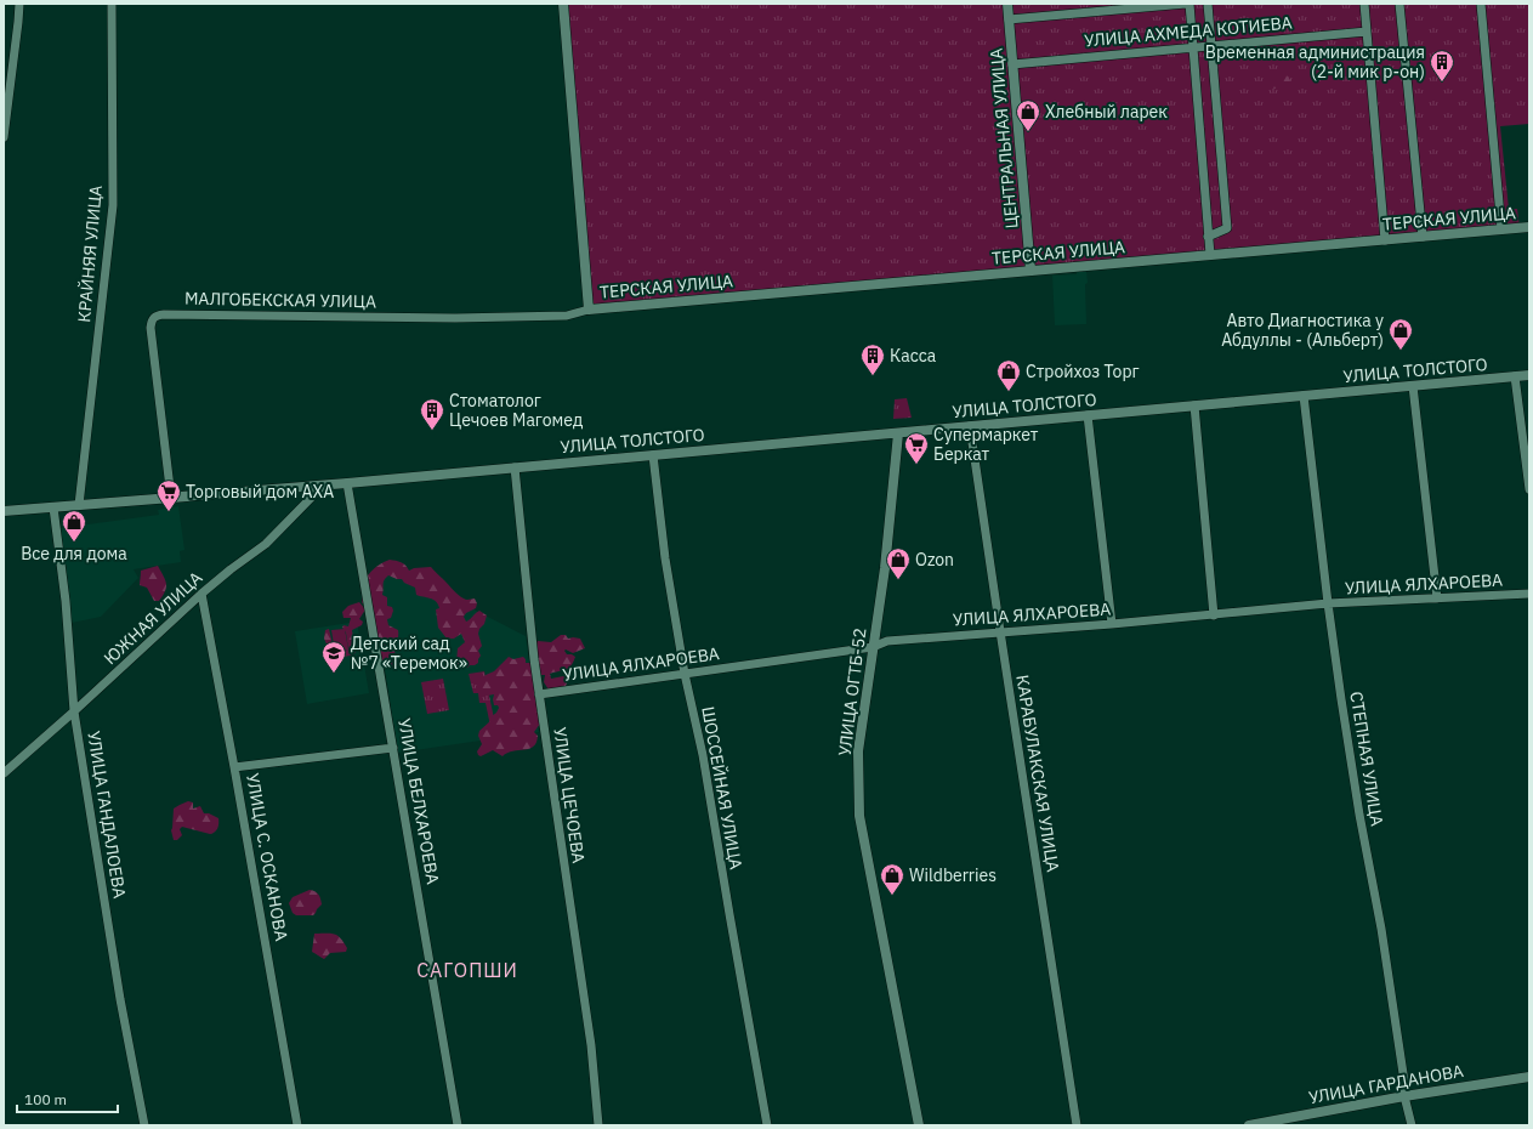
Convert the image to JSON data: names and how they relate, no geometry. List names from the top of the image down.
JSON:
{
  "streets": {
    "street": [
      "УЛИЦА АХМЕДА КОТИЕВА",
      "ЦЕНТРАЛЬНАЯ УЛИЦА",
      "ТЕРСКАЯ УЛИЦА",
      "КРАЙНЯЯ УЛИЦА",
      "МАЛГОБЕКСКАЯ УЛИЦА",
      "УЛИЦА ТОЛСТОГО",
      "УЛИЦА ЯЛХАРОЕВА",
      "ЮЖНАЯ УЛИЦА",
      "УЛИЦА ОГТБ-52",
      "СТЕПНАЯ УЛИЦА",
      "КАРАБУЛАКСКАЯ УЛИЦА",
      "ШОССЕЙНАЯ УЛИЦА",
      "УЛИЦА ЦЕЧОЕВА",
      "УЛИЦА БЕЛХАРОЕВА",
      "УЛИЦА ГАНДАЛОЕВА",
      "УЛИЦА С. ОСКАНОВА",
      "УЛИЦА ГАРДАНОВА"
    ]
  },
  "crossings": [
    ["УЛИЦА АХМЕДА КОТИЕВА", "ЦЕНТРАЛЬНАЯ УЛИЦА"],
    ["ЦЕНТРАЛЬНАЯ УЛИЦА", "ТЕРСКАЯ УЛИЦА"],
    ["ТЕРСКАЯ УЛИЦА", "МАЛГОБЕКСКАЯ УЛИЦА"],
    ["УЛИЦА ТОЛСТОГО", "УЛИЦА ОГТБ-52"],
    ["УЛИЦА ТОЛСТОГО", "СТЕПНАЯ УЛИЦА"],
    ["УЛИЦА ТОЛСТОГО", "КАРАБУЛАКСКАЯ УЛИЦА"],
    ["УЛИЦА ТОЛСТОГО", "ШОССЕЙНАЯ УЛИЦА"],
    ["УЛИЦА ТОЛСТОГО", "УЛИЦА ЦЕЧОЕВА"],
    ["УЛИЦА ТОЛСТОГО", "УЛИЦА БЕЛХАРОЕВА"],
    ["УЛИЦА ЯЛХАРОЕВА", "УЛИЦА ОГТБ-52"],
    ["УЛИЦА ЯЛХАРОЕВА", "СТЕПНАЯ УЛИЦА"],
    ["УЛИЦА ЯЛХАРОЕВА", "КАРАБУЛАКСКАЯ УЛИЦА"],
    ["УЛИЦА ЯЛХАРОЕВА", "ШОССЕЙНАЯ УЛИЦА"],
    ["УЛИЦА ЯЛХАРОЕВА", "УЛИЦА ЦЕЧОЕВА"],
    ["ЮЖНАЯ УЛИЦА", "УЛИЦА ГАНДАЛОЕВА"],
    ["ЮЖНАЯ УЛИЦА", "УЛИЦА С. ОСКАНОВА"],
    ["СТЕПНАЯ УЛИЦА", "УЛИЦА ГАРДАНОВА"]
  ],
  "districts": ["САГОПШИ"],
  "places": {
    "building": ["Временная администрация (2-й мик р-он)", "Касса", "Стоматолог Цечоев Магомед"],
    "shop": [
      "Хлебный ларек",
      "Авто Диагностика у Абдуллы - (Альберт)",
      "Стройхоз Торг",
      "Все для дома",
      "Ozon",
      "Wildberries"
    ],
    "supermarket": ["Супермаркет Беркат", "Торговый дом АХА"],
    "school or university": ["Детский сад №7 «Теремок»"]
  },
  "scale_bar": "100 m"
}
